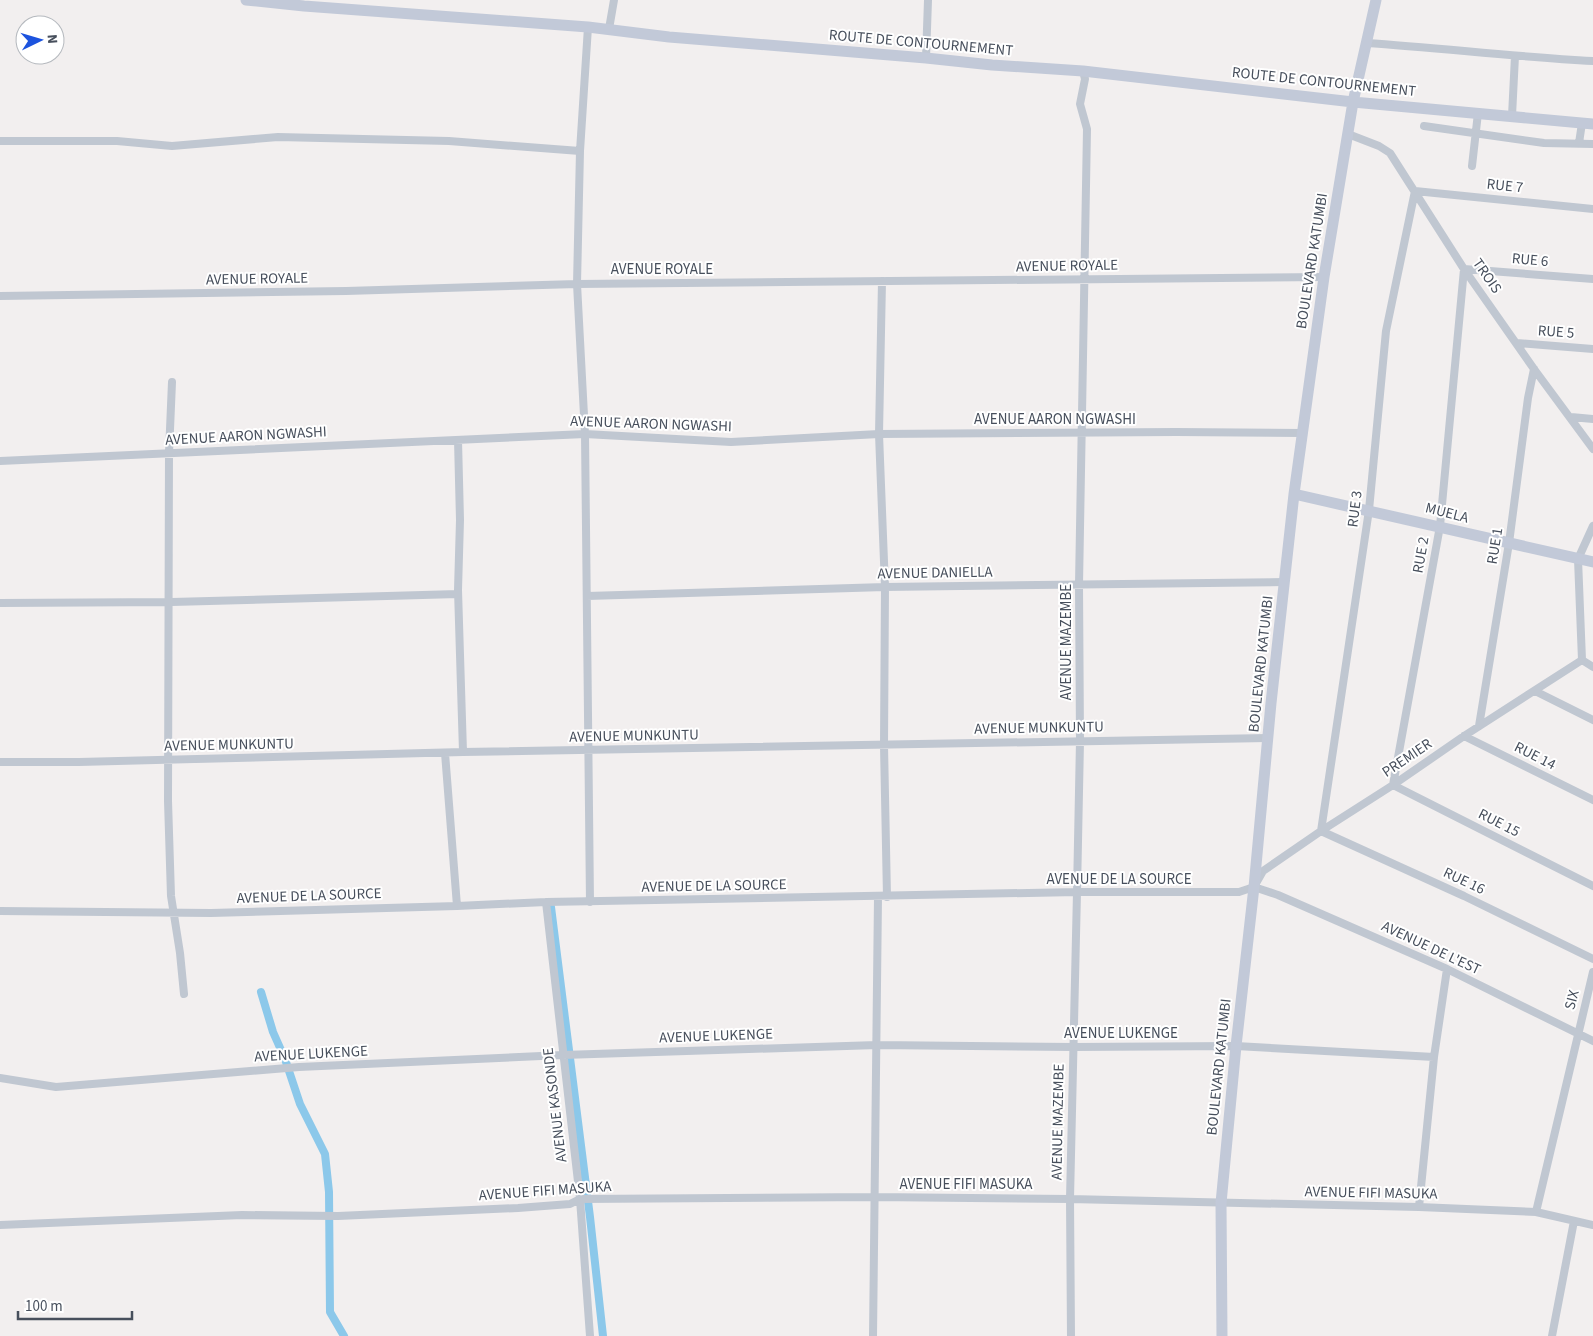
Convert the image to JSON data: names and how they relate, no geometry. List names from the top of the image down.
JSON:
{
  "streets": {
    "street": [
      "ROUTE DE CONTOURNEMENT",
      "RUE 7",
      "RUE 6",
      "BOULEVARD KATUMBI",
      "AVENUE ROYALE",
      "TROIS",
      "RUE 5",
      "AVENUE AARON NGWASHI",
      "RUE 3",
      "MUELA",
      "RUE 1",
      "RUE 2",
      "AVENUE DANIELLA",
      "AVENUE MAZEMBE",
      "AVENUE MUNKUNTU",
      "RUE 14",
      "PREMIER",
      "RUE 15",
      "AVENUE DE LA SOURCE",
      "RUE 16",
      "AVENUE DE L'EST",
      "SIX",
      "AVENUE LUKENGE",
      "AVENUE KASONDE",
      "AVENUE FIFI MASUKA"
    ]
  },
  "crossings": [
    ["ROUTE DE CONTOURNEMENT", "BOULEVARD KATUMBI"],
    ["ROUTE DE CONTOURNEMENT", "AVENUE MAZEMBE"],
    ["RUE 7", "TROIS"],
    ["RUE 7", "RUE 3"],
    ["RUE 6", "TROIS"],
    ["RUE 6", "RUE 2"],
    ["BOULEVARD KATUMBI", "AVENUE ROYALE"],
    ["BOULEVARD KATUMBI", "TROIS"],
    ["BOULEVARD KATUMBI", "AVENUE AARON NGWASHI"],
    ["BOULEVARD KATUMBI", "MUELA"],
    ["BOULEVARD KATUMBI", "AVENUE DANIELLA"],
    ["BOULEVARD KATUMBI", "AVENUE MUNKUNTU"],
    ["BOULEVARD KATUMBI", "PREMIER"],
    ["BOULEVARD KATUMBI", "AVENUE DE LA SOURCE"],
    ["BOULEVARD KATUMBI", "AVENUE DE L'EST"],
    ["BOULEVARD KATUMBI", "AVENUE LUKENGE"],
    ["BOULEVARD KATUMBI", "AVENUE FIFI MASUKA"],
    ["AVENUE ROYALE", "AVENUE MAZEMBE"],
    ["TROIS", "RUE 5"],
    ["TROIS", "RUE 3"],
    ["TROIS", "RUE 1"],
    ["TROIS", "RUE 2"],
    ["AVENUE AARON NGWASHI", "AVENUE MAZEMBE"],
    ["RUE 3", "MUELA"],
    ["RUE 3", "PREMIER"],
    ["RUE 3", "RUE 16"],
    ["MUELA", "RUE 1"],
    ["MUELA", "RUE 2"],
    ["RUE 1", "PREMIER"],
    ["RUE 2", "PREMIER"],
    ["RUE 2", "RUE 15"],
    ["AVENUE DANIELLA", "AVENUE MAZEMBE"],
    ["AVENUE MAZEMBE", "AVENUE MUNKUNTU"],
    ["AVENUE MAZEMBE", "AVENUE DE LA SOURCE"],
    ["AVENUE MAZEMBE", "AVENUE LUKENGE"],
    ["AVENUE MAZEMBE", "AVENUE FIFI MASUKA"],
    ["RUE 14", "PREMIER"],
    ["PREMIER", "RUE 15"],
    ["PREMIER", "AVENUE DE LA SOURCE"],
    ["PREMIER", "RUE 16"],
    ["PREMIER", "AVENUE DE L'EST"],
    ["AVENUE DE LA SOURCE", "AVENUE DE L'EST"],
    ["AVENUE DE LA SOURCE", "AVENUE KASONDE"],
    ["AVENUE DE L'EST", "SIX"],
    ["SIX", "AVENUE FIFI MASUKA"],
    ["AVENUE LUKENGE", "AVENUE KASONDE"],
    ["AVENUE KASONDE", "AVENUE FIFI MASUKA"]
  ],
  "scale_bar": "100 m",
  "north": "right"
}
